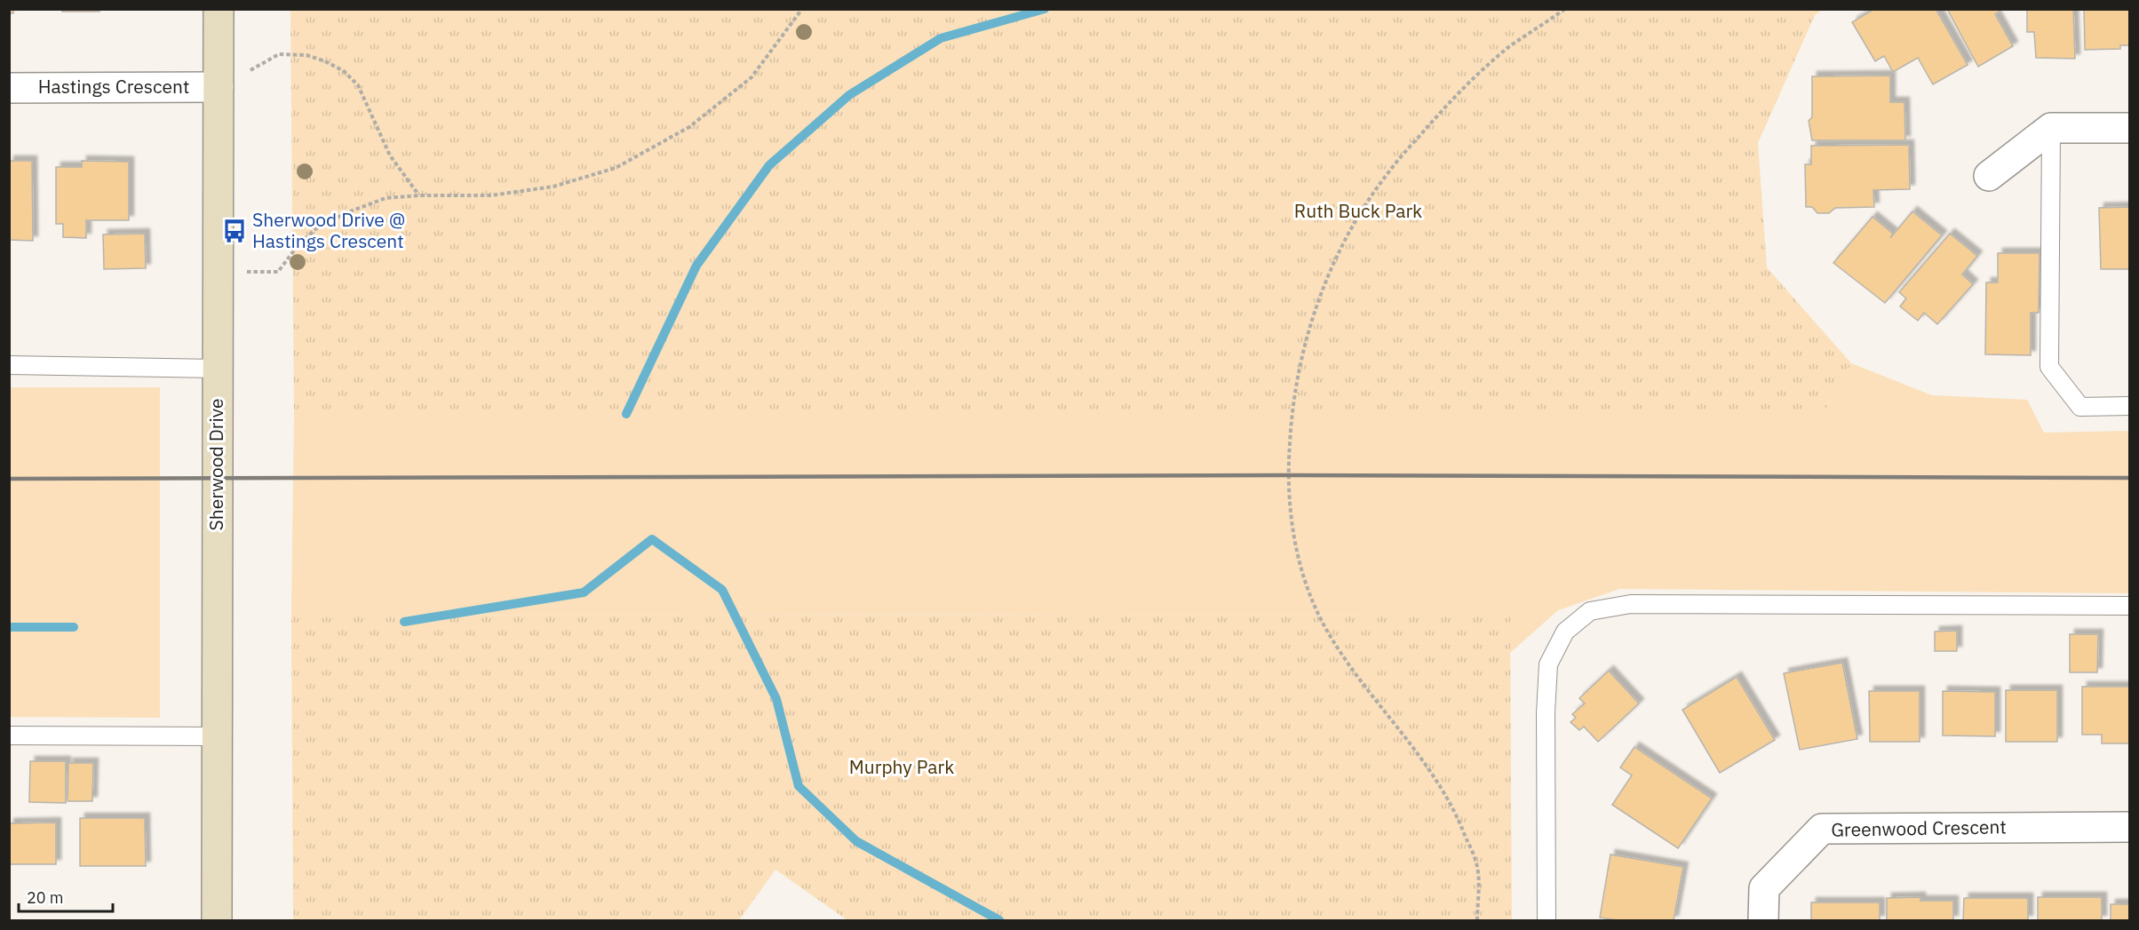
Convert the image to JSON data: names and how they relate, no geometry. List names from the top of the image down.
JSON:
{
  "streets": {
    "street": ["Hastings Crescent", "Sherwood Drive", "Greenwood Crescent"]
  },
  "crossings": [
    ["Hastings Crescent", "Sherwood Drive"]
  ],
  "parks": ["Ruth Buck Park", "Murphy Park"],
  "places": {
    "bus stop": ["Sherwood Drive @ Hastings Crescent"]
  },
  "scale_bar": "20 m"
}
